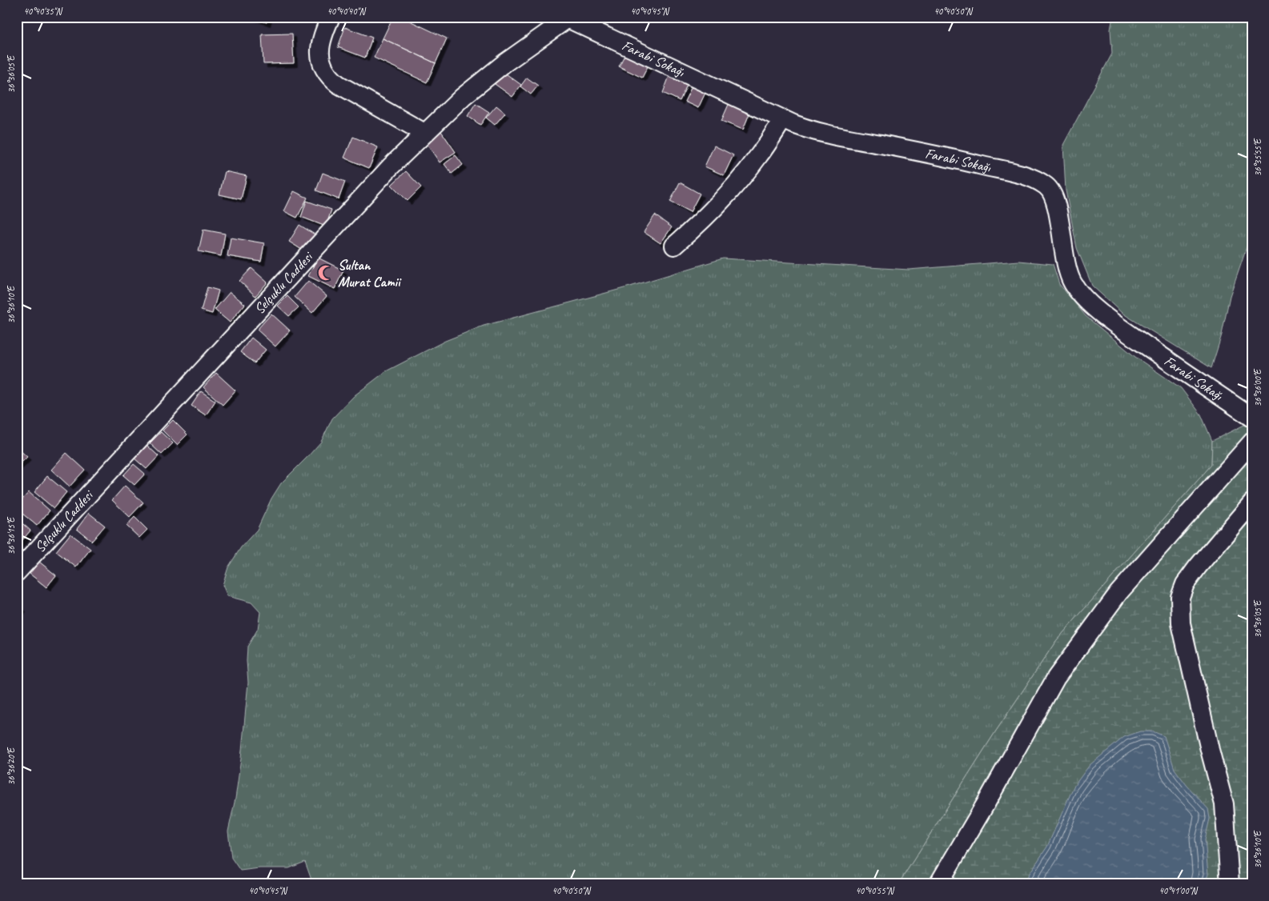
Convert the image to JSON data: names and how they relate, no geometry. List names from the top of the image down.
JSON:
{
  "streets": {
    "street": ["Farabi Sokağı", "Selçuklu Caddesi"]
  },
  "crossings": [
    ["Farabi Sokağı", "Selçuklu Caddesi"]
  ],
  "places": {
    "mosque": ["Sultan Murat Camii"]
  },
  "coordinates": [
    "40°40'35\"N",
    "40°40'40\"N",
    "40°40'45\"N",
    "40°40'50\"N",
    "36°36'05\"E",
    "36°35'55\"E",
    "36°36'10\"E",
    "36°36'00\"E",
    "36°36'15\"E",
    "36°36'20\"E",
    "40°40'55\"N",
    "40°41'00\"N"
  ]
}
